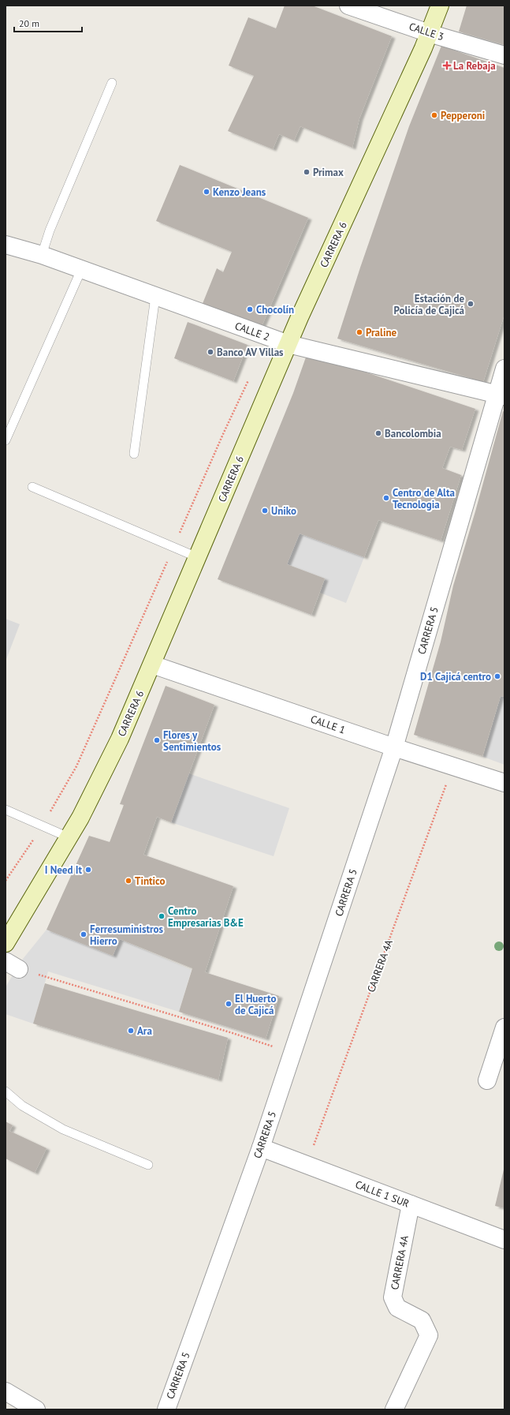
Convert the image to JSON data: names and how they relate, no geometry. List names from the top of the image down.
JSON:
{
  "streets": {
    "main road": ["CARRERA 6"],
    "street": [
      "CALLE 3",
      "CALLE 2",
      "CARRERA 5",
      "CALLE 1",
      "CARRERA 4A",
      "CALLE 1 SUR"
    ]
  },
  "crossings": [
    ["CALLE 3", "CARRERA 6"],
    ["CARRERA 6", "CALLE 2"],
    ["CARRERA 6", "CALLE 1"],
    ["CALLE 2", "CARRERA 5"],
    ["CARRERA 5", "CALLE 1"],
    ["CARRERA 5", "CALLE 1 SUR"],
    ["CALLE 1", "CARRERA 4A"],
    ["CARRERA 4A", "CALLE 1 SUR"]
  ],
  "places": {
    "health": ["La Rebaja"],
    "other": [
      "Pepperoni",
      "Primax",
      "Kenzo Jeans",
      "Estación de Policía de Cajicá",
      "Chocolín",
      "Praline",
      "Banco AV Villas",
      "Bancolombia",
      "Centro de Alta Tecnologia",
      "Uniko",
      "D1 Cajicá centro",
      "Flores y Sentimientos",
      "I Need It",
      "Tintico",
      "Centro Empresarias B&E",
      "Ferresuministros Hierro",
      "El Huerto de Cajicá",
      "Ara"
    ]
  },
  "scale_bar": "20 m"
}
